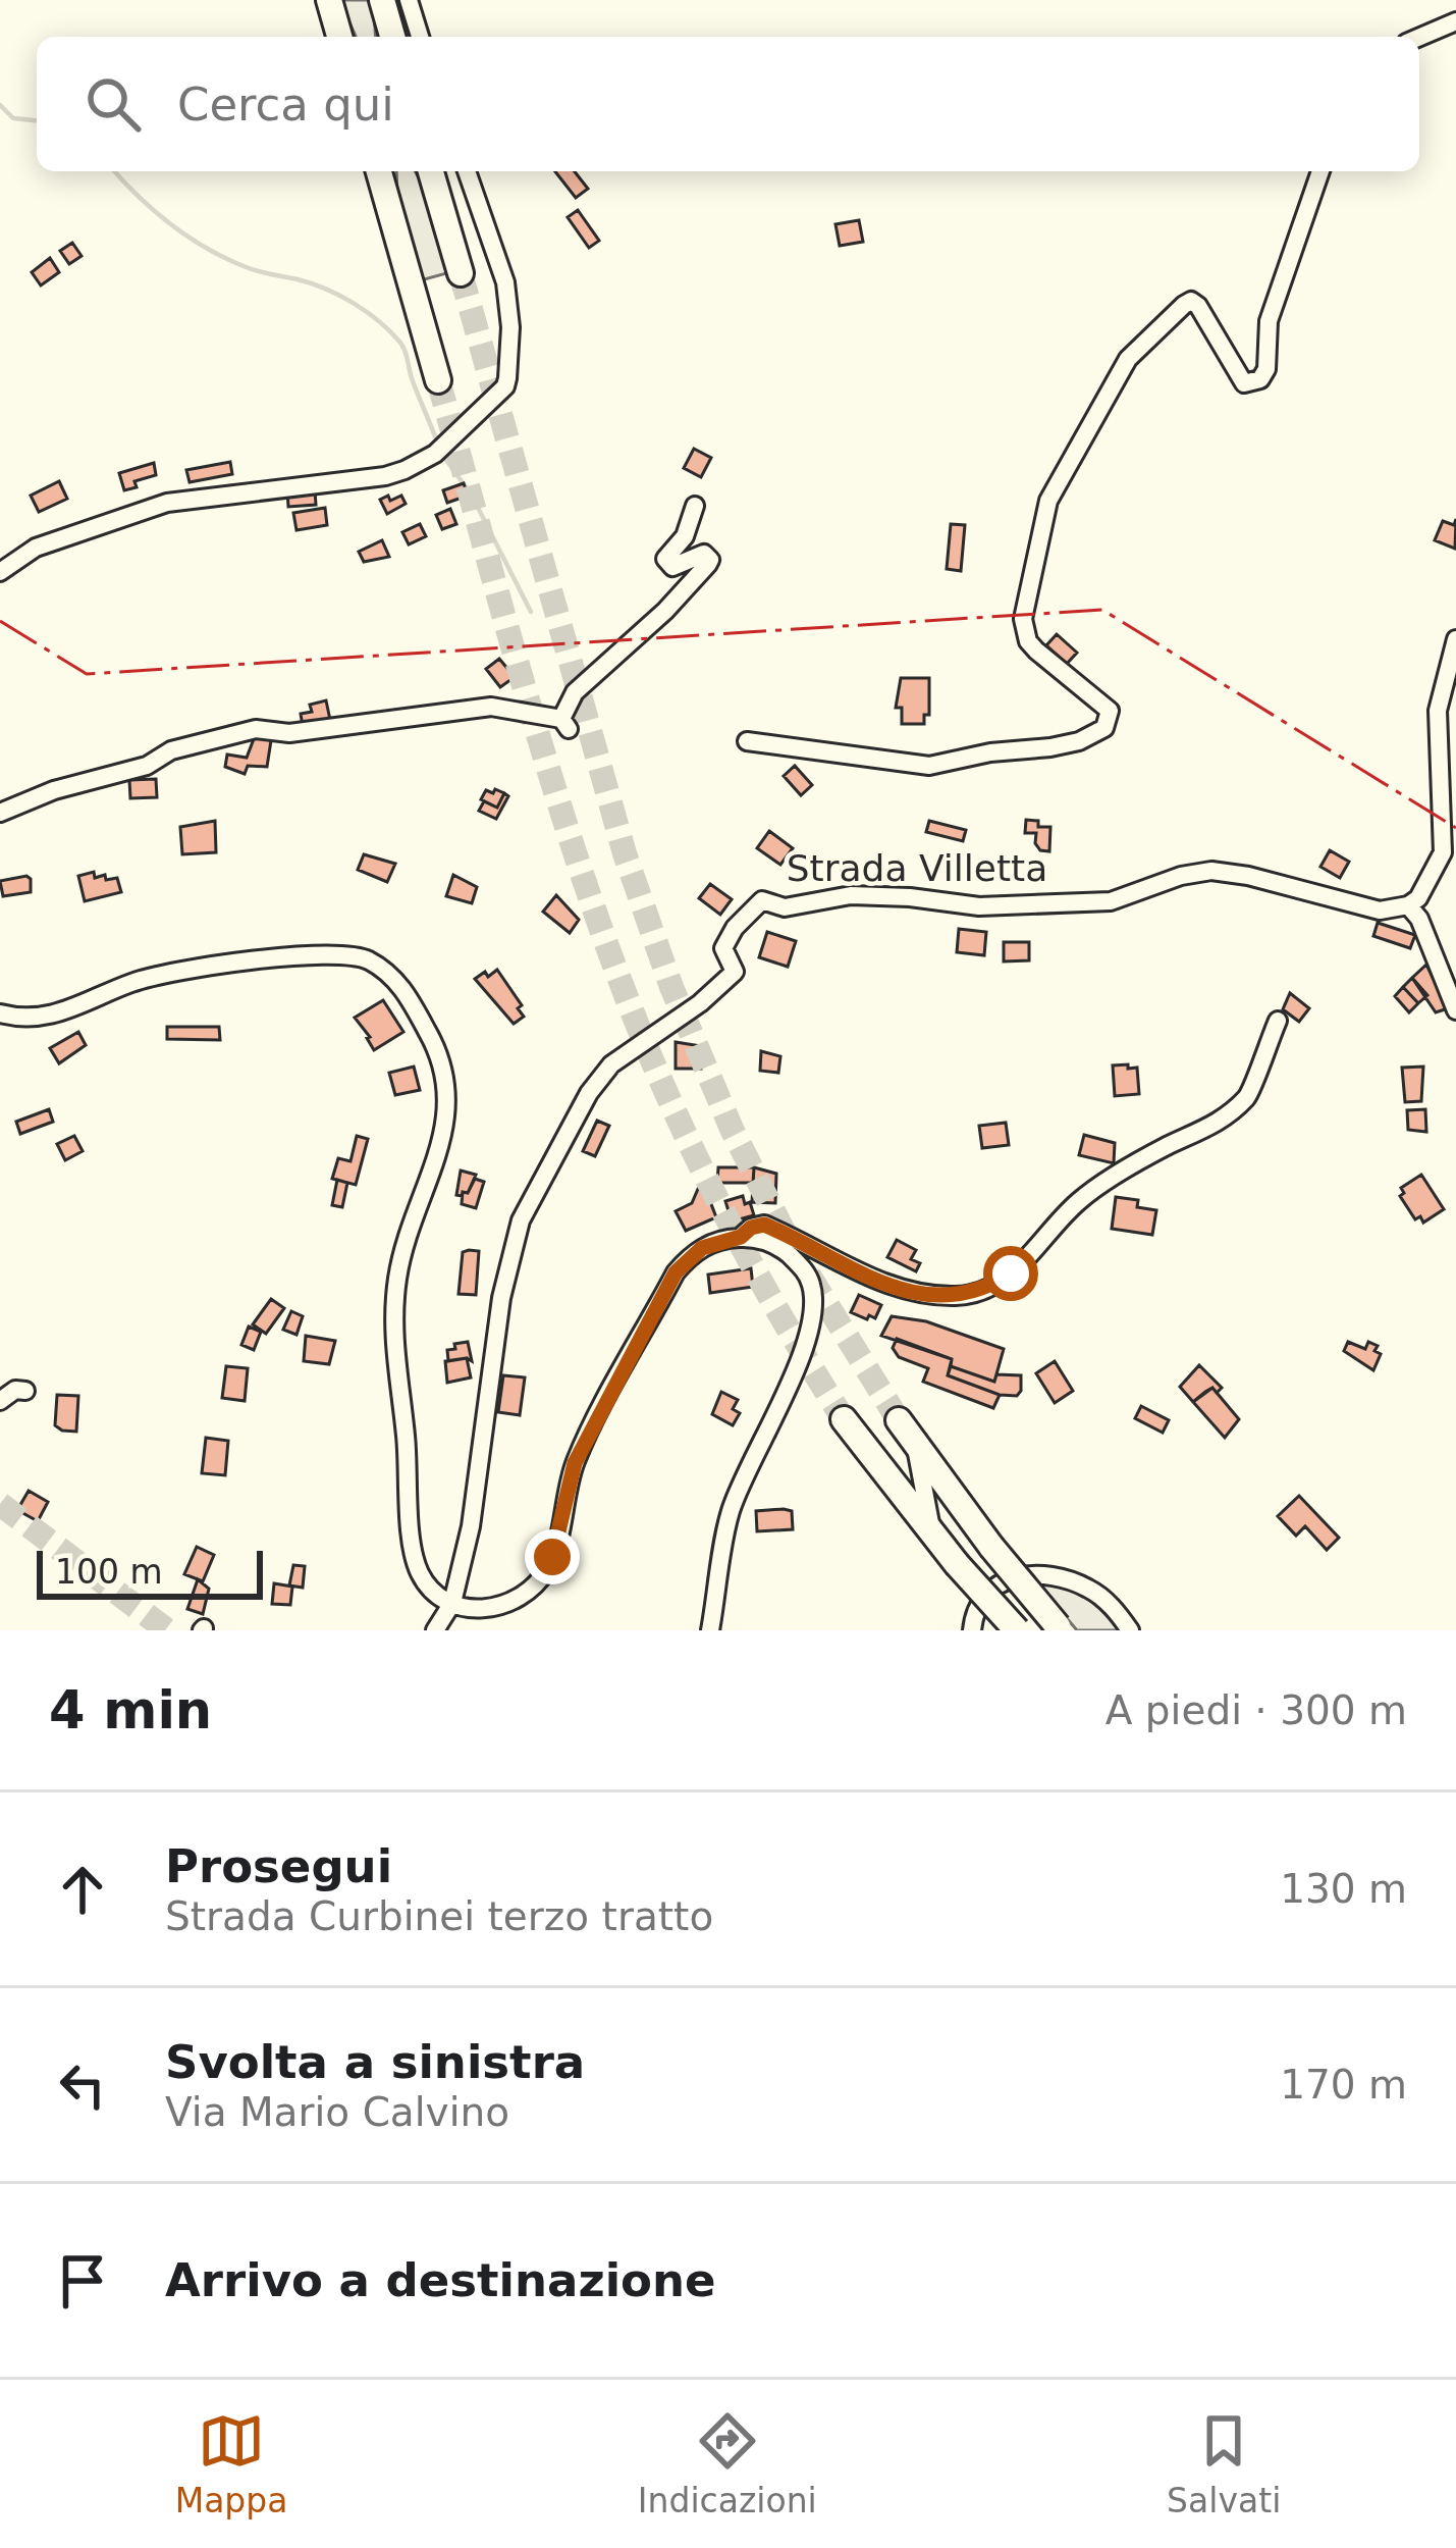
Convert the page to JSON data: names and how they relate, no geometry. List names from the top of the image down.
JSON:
{
  "streets": {
    "street": ["Strada Villetta"]
  },
  "scale_bar": "100 m",
  "page": {
    "search": "Cerca qui",
    "scale": "100 m",
    "heading": ["4 min", "A piedi · 300 m"],
    "list": [
      ["Prosegui", "Strada Curbinei terzo tratto", "130 m"],
      ["Svolta a sinistra", "Via Mario Calvino", "170 m"],
      "Arrivo a destinazione"
    ],
    "nav": ["Mappa", "Indicazioni", "Salvati"]
  }
}
